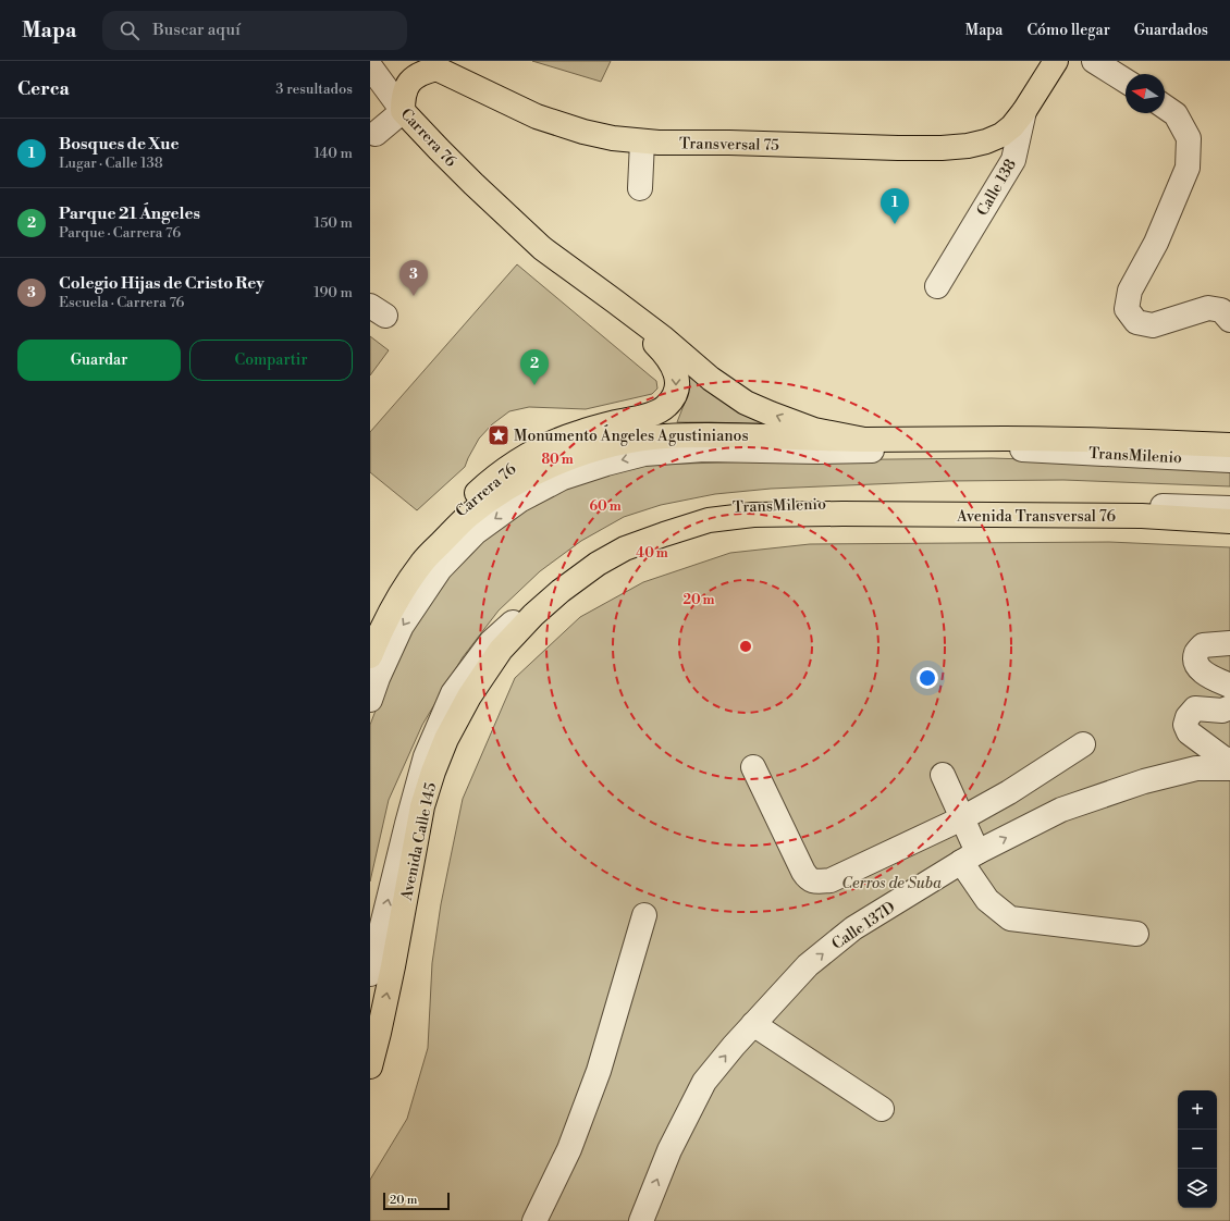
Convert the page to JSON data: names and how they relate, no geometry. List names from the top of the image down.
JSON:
{
  "streets": {
    "main road": [
      "Carrera 76",
      "Transversal 75",
      "Calle 138",
      "Avenida Transversal 76",
      "Avenida Calle 145"
    ],
    "street": ["TransMilenio", "Calle 137D"]
  },
  "crossings": [
    ["Carrera 76", "Transversal 75"],
    ["Transversal 75", "Calle 138"],
    ["Avenida Transversal 76", "Avenida Calle 145"]
  ],
  "one_way": ["Avenida Calle 145", "Calle 137D"],
  "parks": ["Cerros de Suba"],
  "places": {
    "place": ["Monumento Ángeles Agustinianos"]
  },
  "scale_bar": "20 m",
  "north": "left",
  "page": {
    "header": "Mapa",
    "search": "Buscar aquí",
    "nav": ["Mapa", "Cómo llegar", "Guardados"],
    "heading": ["Cerca", "3 resultados"],
    "list": [
      {
        "mark": "1",
        "name": "Bosques de Xue",
        "note": "Lugar · Calle 138",
        "value": "140 m"
      },
      {
        "mark": "2",
        "name": "Parque 21 Ángeles",
        "note": "Parque · Carrera 76",
        "value": "150 m"
      },
      {
        "mark": "3",
        "name": "Colegio Hijas de Cristo Rey",
        "note": "Escuela · Carrera 76",
        "value": "190 m"
      }
    ],
    "pins": ["1", "3", "2"],
    "buttons": ["Guardar", "Compartir"],
    "map_buttons": ["+", "−"],
    "scale": "20 m"
  },
  "rings": [
    "80 m",
    "60 m",
    "40 m",
    "20 m"
  ]
}
